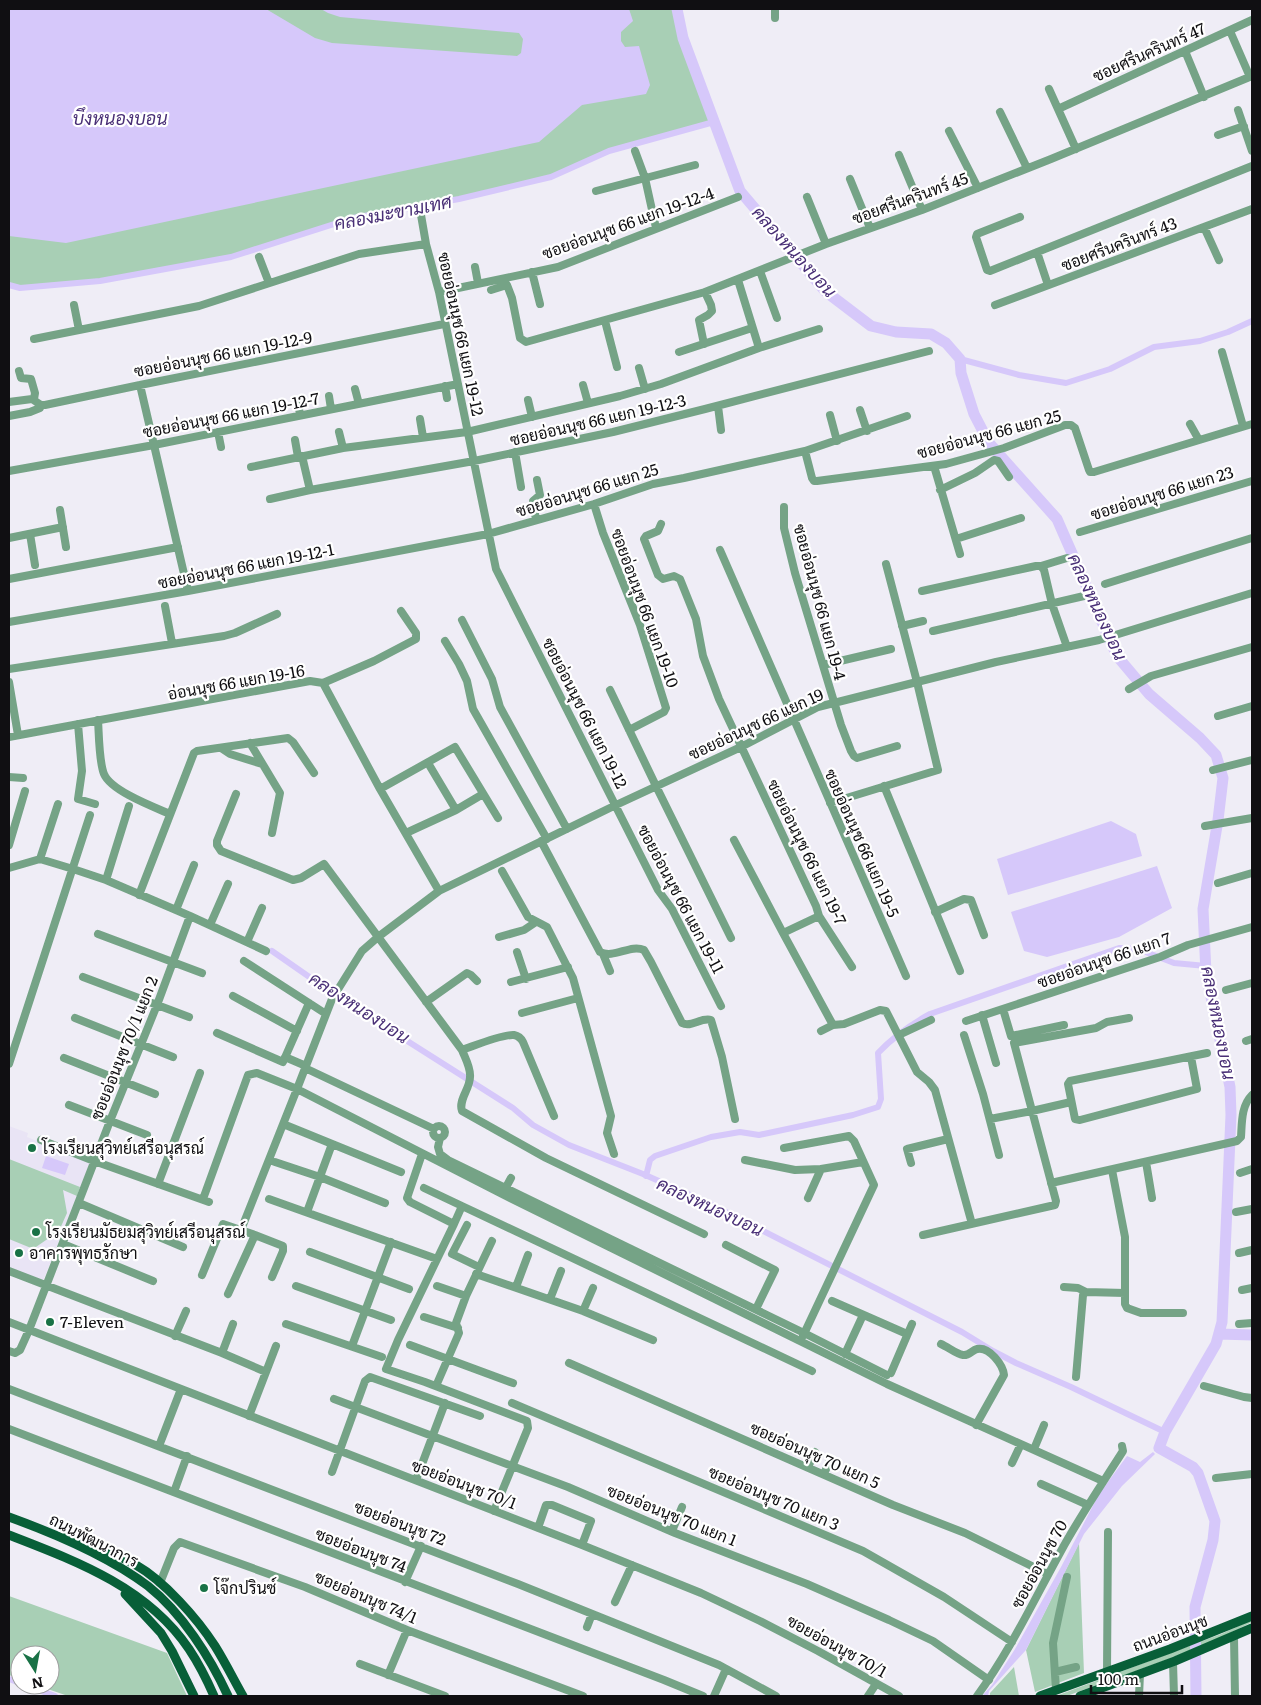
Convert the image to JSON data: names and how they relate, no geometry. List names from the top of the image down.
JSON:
{
  "streets": {
    "main road": ["ถนนพัฒนาการ", "ถนนอ่อนนุช"],
    "street": [
      "ซอยศรีนครินทร์ 47",
      "ซอยศรีนครินทร์ 45",
      "ซอยอ่อนนุช 66 แยก 19-12-4",
      "ซอยศรีนครินทร์ 43",
      "ซอยอ่อนนุช 66 แยก 19-12",
      "ซอยอ่อนนุช 66 แยก 19-12-9",
      "ซอยอ่อนนุช 66 แยก 19-12-7",
      "ซอยอ่อนนุช 66 แยก 19-12-3",
      "ซอยอ่อนนุช 66 แยก 25",
      "ซอยอ่อนนุช 66 แยก 23",
      "ซอยอ่อนนุช 66 แยก 19-12-1",
      "ซอยอ่อนนุช 66 แยก 19-4",
      "ซอยอ่อนนุช 66 แยก 19-10",
      "อ่อนนุช 66 แยก 19-16",
      "ซอยอ่อนนุช 66 แยก 19",
      "ซอยอ่อนนุช 66 แยก 19-5",
      "ซอยอ่อนนุช 66 แยก 19-7",
      "ซอยอ่อนนุช 66 แยก 19-11",
      "ซอยอ่อนนุช 66 แยก 7",
      "ซอยอ่อนนุช 70/1 แยก 2",
      "ซอยอ่อนนุช 70 แยก 5",
      "ซอยอ่อนนุช 70/1",
      "ซอยอ่อนนุช 70 แยก 3",
      "ซอยอ่อนนุช 70 แยก 1",
      "ซอยอ่อนนุช 72",
      "ซอยอ่อนนุช 74",
      "ซอยอ่อนนุช 70",
      "ซอยอ่อนนุช 74/1"
    ]
  },
  "crossings": [
    ["ซอยอ่อนนุช 66 แยก 19-12-4", "ซอยอ่อนนุช 66 แยก 19-12"],
    ["ซอยอ่อนนุช 66 แยก 19-12", "ซอยอ่อนนุช 66 แยก 19-12-9"],
    ["ซอยอ่อนนุช 66 แยก 19-12", "ซอยอ่อนนุช 66 แยก 19-12-7"],
    ["ซอยอ่อนนุช 66 แยก 19-12", "ซอยอ่อนนุช 66 แยก 19-12-3"],
    ["ซอยอ่อนนุช 66 แยก 19-12", "ซอยอ่อนนุช 66 แยก 25"],
    ["ซอยอ่อนนุช 66 แยก 19-12", "ซอยอ่อนนุช 66 แยก 19-12-1"],
    ["ซอยอ่อนนุช 66 แยก 19-12", "ซอยอ่อนนุช 66 แยก 19"],
    ["ซอยอ่อนนุช 66 แยก 19-12", "ซอยอ่อนนุช 66 แยก 19-11"],
    ["ซอยอ่อนนุช 66 แยก 25", "ซอยอ่อนนุช 66 แยก 19-12-1"],
    ["ซอยอ่อนนุช 66 แยก 25", "ซอยอ่อนนุช 66 แยก 19-10"],
    ["ซอยอ่อนนุช 66 แยก 19-4", "ซอยอ่อนนุช 66 แยก 19"],
    ["อ่อนนุช 66 แยก 19-16", "ซอยอ่อนนุช 66 แยก 19"],
    ["ซอยอ่อนนุช 66 แยก 19", "ซอยอ่อนนุช 66 แยก 19-5"],
    ["ซอยอ่อนนุช 66 แยก 19", "ซอยอ่อนนุช 66 แยก 19-7"],
    ["ซอยอ่อนนุช 66 แยก 19", "ซอยอ่อนนุช 66 แยก 19-11"],
    ["ซอยอ่อนนุช 70/1 แยก 2", "ซอยอ่อนนุช 70/1"],
    ["ซอยอ่อนนุช 70 แยก 5", "ซอยอ่อนนุช 70"],
    ["ซอยอ่อนนุช 70 แยก 3", "ซอยอ่อนนุช 70"],
    ["ซอยอ่อนนุช 70 แยก 1", "ซอยอ่อนนุช 70"]
  ],
  "water": ["บึงหนองบอน", "คลองมะขามเทศ", "คลองหนองบอน"],
  "places": [
    "โรงเรียนสุวิทย์เสรีอนุสรณ์",
    "โรงเรียนมัธยมสุวิทย์เสรีอนุสรณ์",
    "อาคารพุทธรักษา",
    "7-Eleven",
    "โจ๊กปรินซ์"
  ],
  "scale_bar": "100 m",
  "north": "bottom"
}
